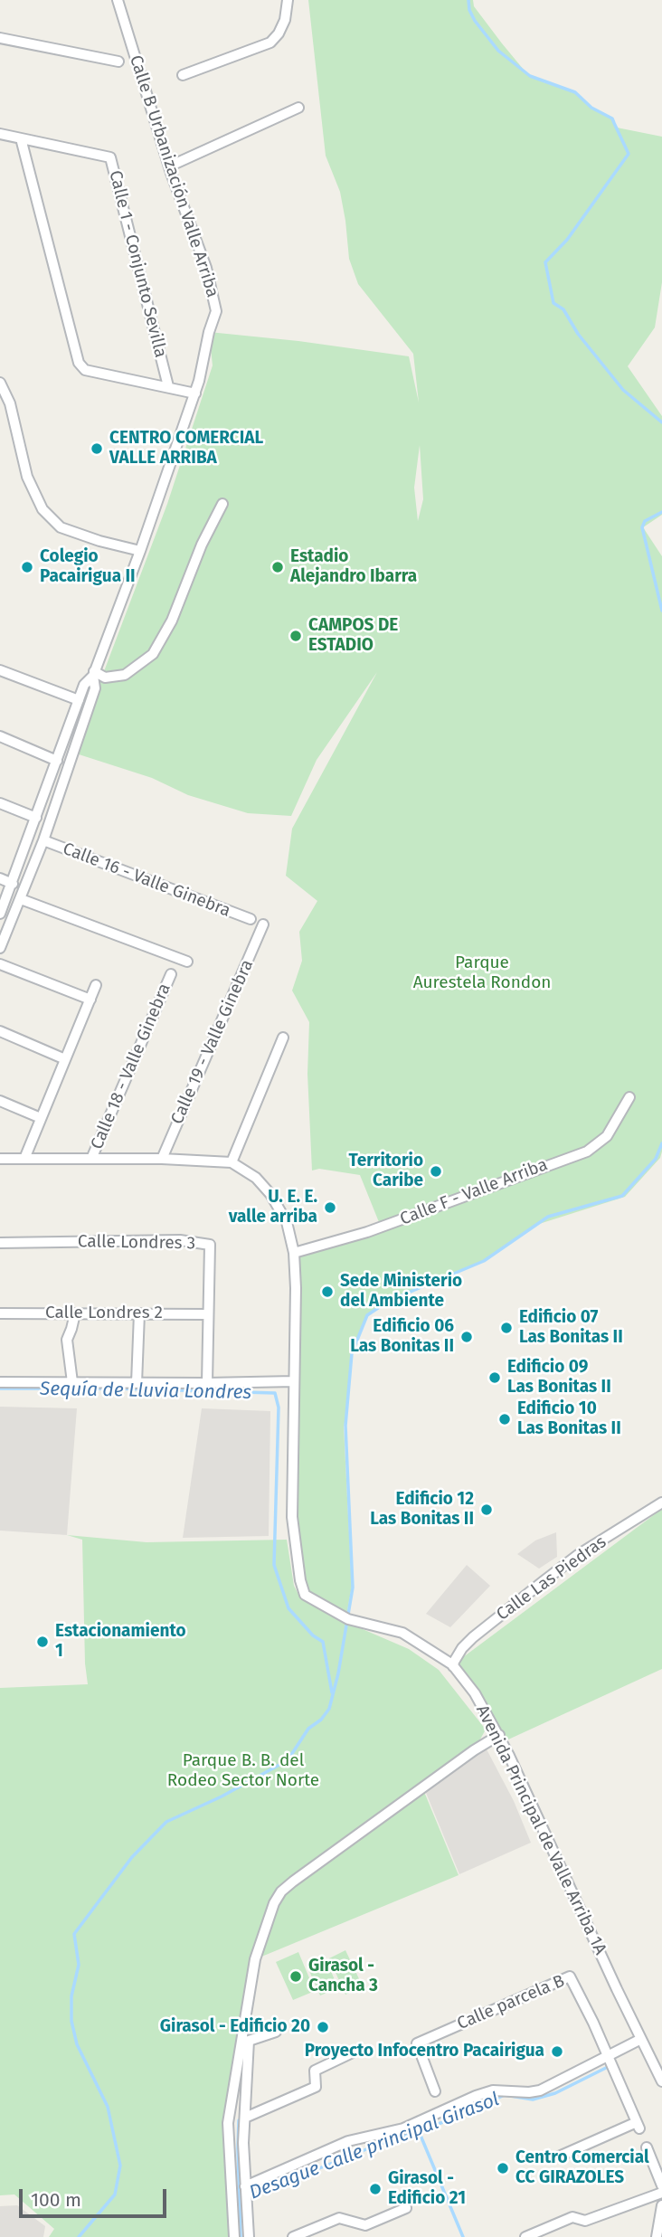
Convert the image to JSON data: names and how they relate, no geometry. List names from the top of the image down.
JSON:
{
  "streets": {
    "street": [
      "Calle B Urbanización Valle Arriba",
      "Calle 1 - Conjunto Sevilla",
      "Calle 16 - Valle Ginebra",
      "Calle 19 - Valle Ginebra",
      "Calle 18 - Valle Ginebra",
      "Calle F - Valle Arriba",
      "Calle Londres 3",
      "Calle Londres 2",
      "Calle Las Piedras",
      "Avenida Principal de Valle Arriba 1A",
      "Calle parcela B"
    ]
  },
  "crossings": [
    ["Calle B Urbanización Valle Arriba", "Calle 1 - Conjunto Sevilla"],
    ["Calle B Urbanización Valle Arriba", "Calle 16 - Valle Ginebra"],
    ["Calle F - Valle Arriba", "Avenida Principal de Valle Arriba 1A"],
    ["Calle Londres 3", "Calle Londres 2"],
    ["Calle Las Piedras", "Avenida Principal de Valle Arriba 1A"]
  ],
  "water": ["Sequía de Lluvia Londres", "Desague Calle principal Girasol"],
  "parks": ["Parque Aurestela Rondon", "Parque B. B. del Rodeo Sector Norte"],
  "places": [
    "CENTRO COMERCIAL VALLE ARRIBA",
    "Colegio Pacairigua II",
    "Estadio Alejandro Ibarra",
    "CAMPOS DE ESTADIO",
    "Territorio Caribe",
    "U. E. E. valle arriba",
    "Sede Ministerio del Ambiente",
    "Edificio 07 Las Bonitas II",
    "Edificio 06 Las Bonitas II",
    "Edificio 09 Las Bonitas II",
    "Edificio 10 Las Bonitas II",
    "Edificio 12 Las Bonitas II",
    "Estacionamiento 1",
    "Girasol - Cancha 3",
    "Girasol - Edificio 20",
    "Proyecto Infocentro Pacairigua",
    "Centro Comercial CC GIRAZOLES",
    "Girasol - Edificio 21"
  ],
  "scale_bar": "100 m"
}
